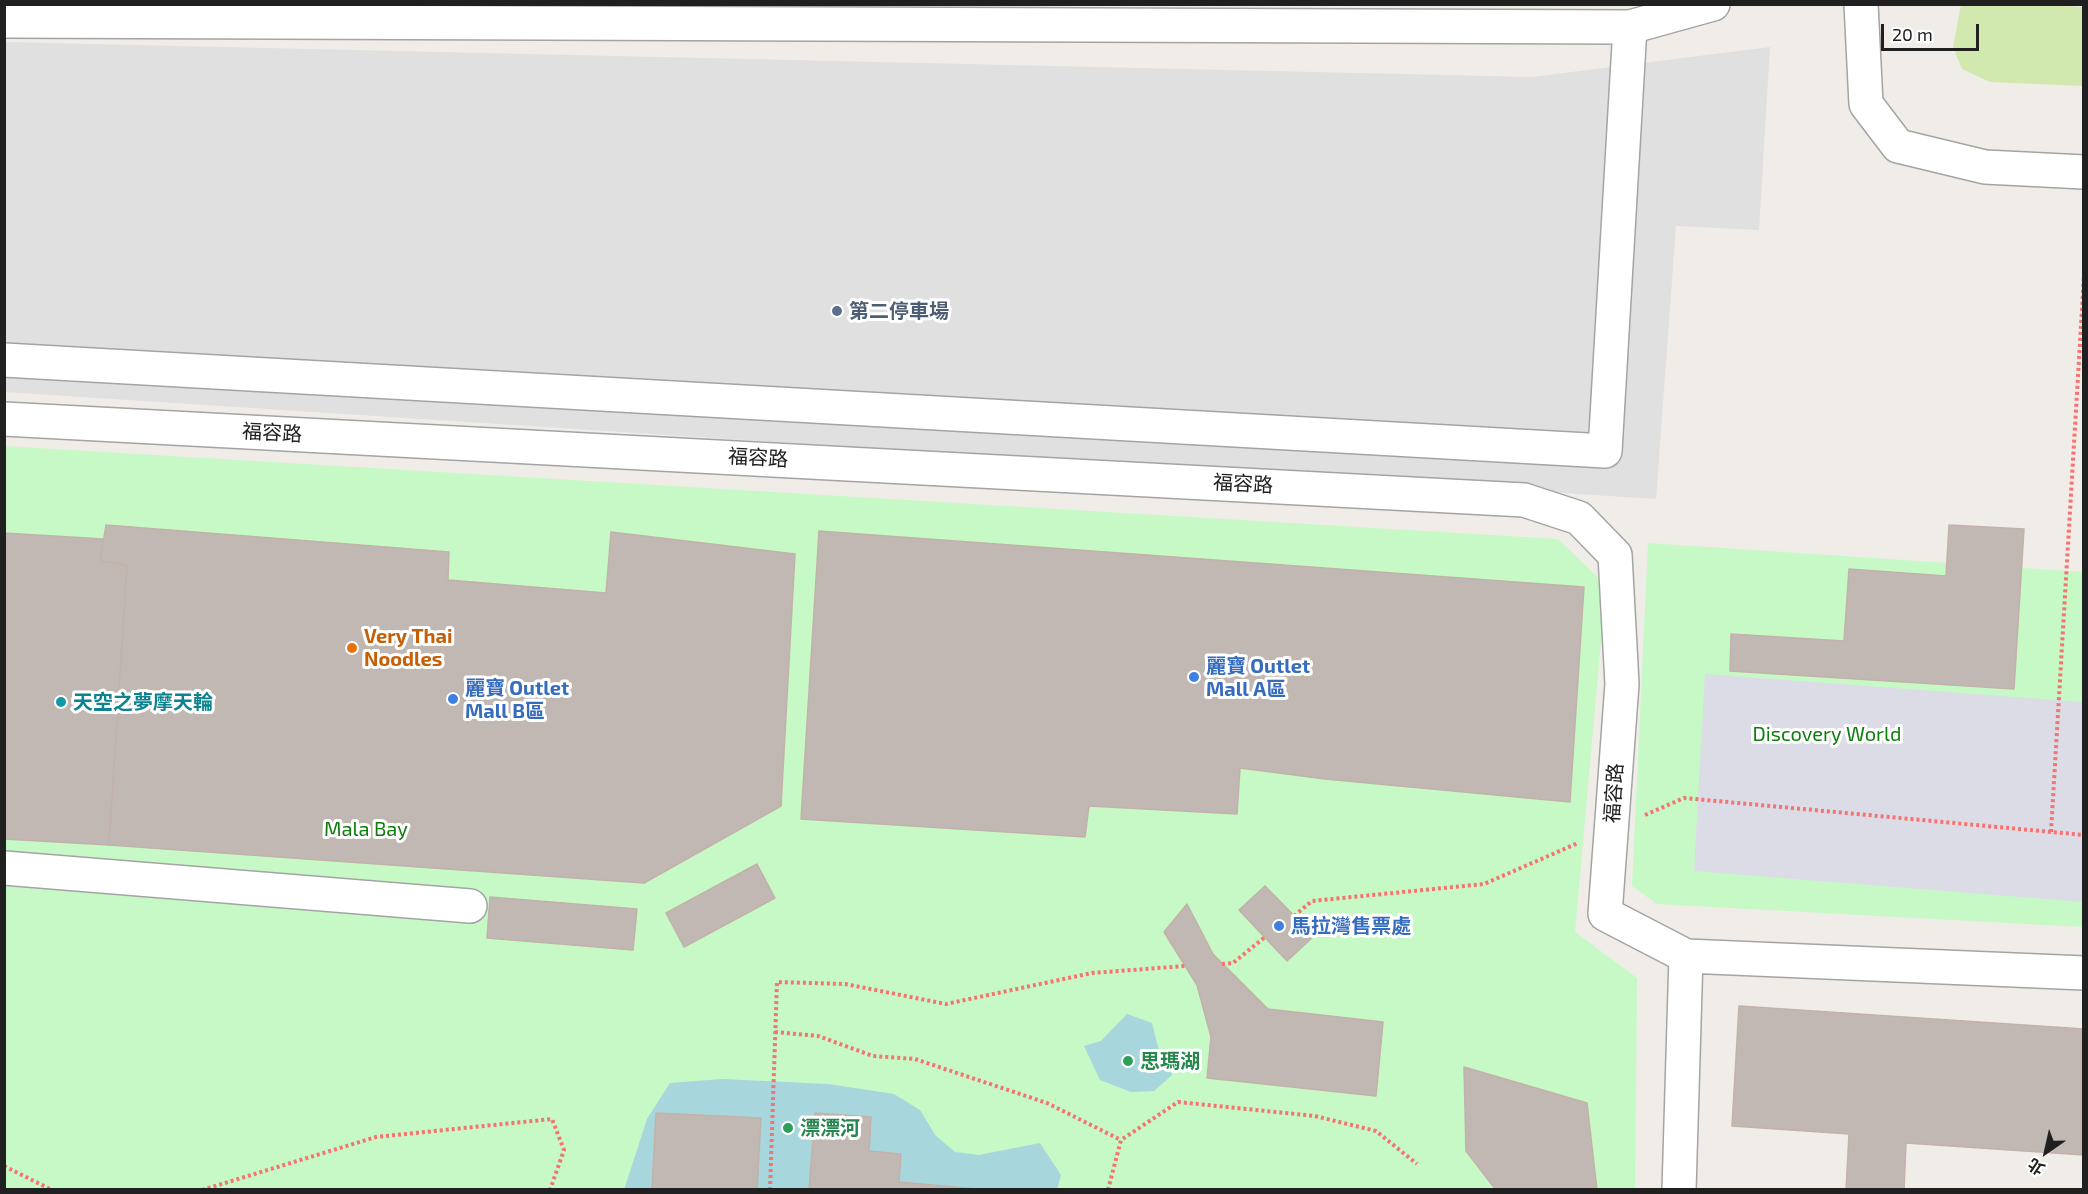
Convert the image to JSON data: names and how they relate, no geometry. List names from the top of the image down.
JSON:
{
  "streets": {
    "street": ["福容路"]
  },
  "parks": ["Discovery World", "Mala Bay"],
  "places": [
    "第二停車場",
    "Very Thai Noodles",
    "麗寶 Outlet Mall A區",
    "麗寶 Outlet Mall B區",
    "天空之夢摩天輪",
    "馬拉灣售票處",
    "思瑪湖",
    "漂漂河"
  ],
  "scale_bar": "20 m",
  "north": "bottom left"
}
